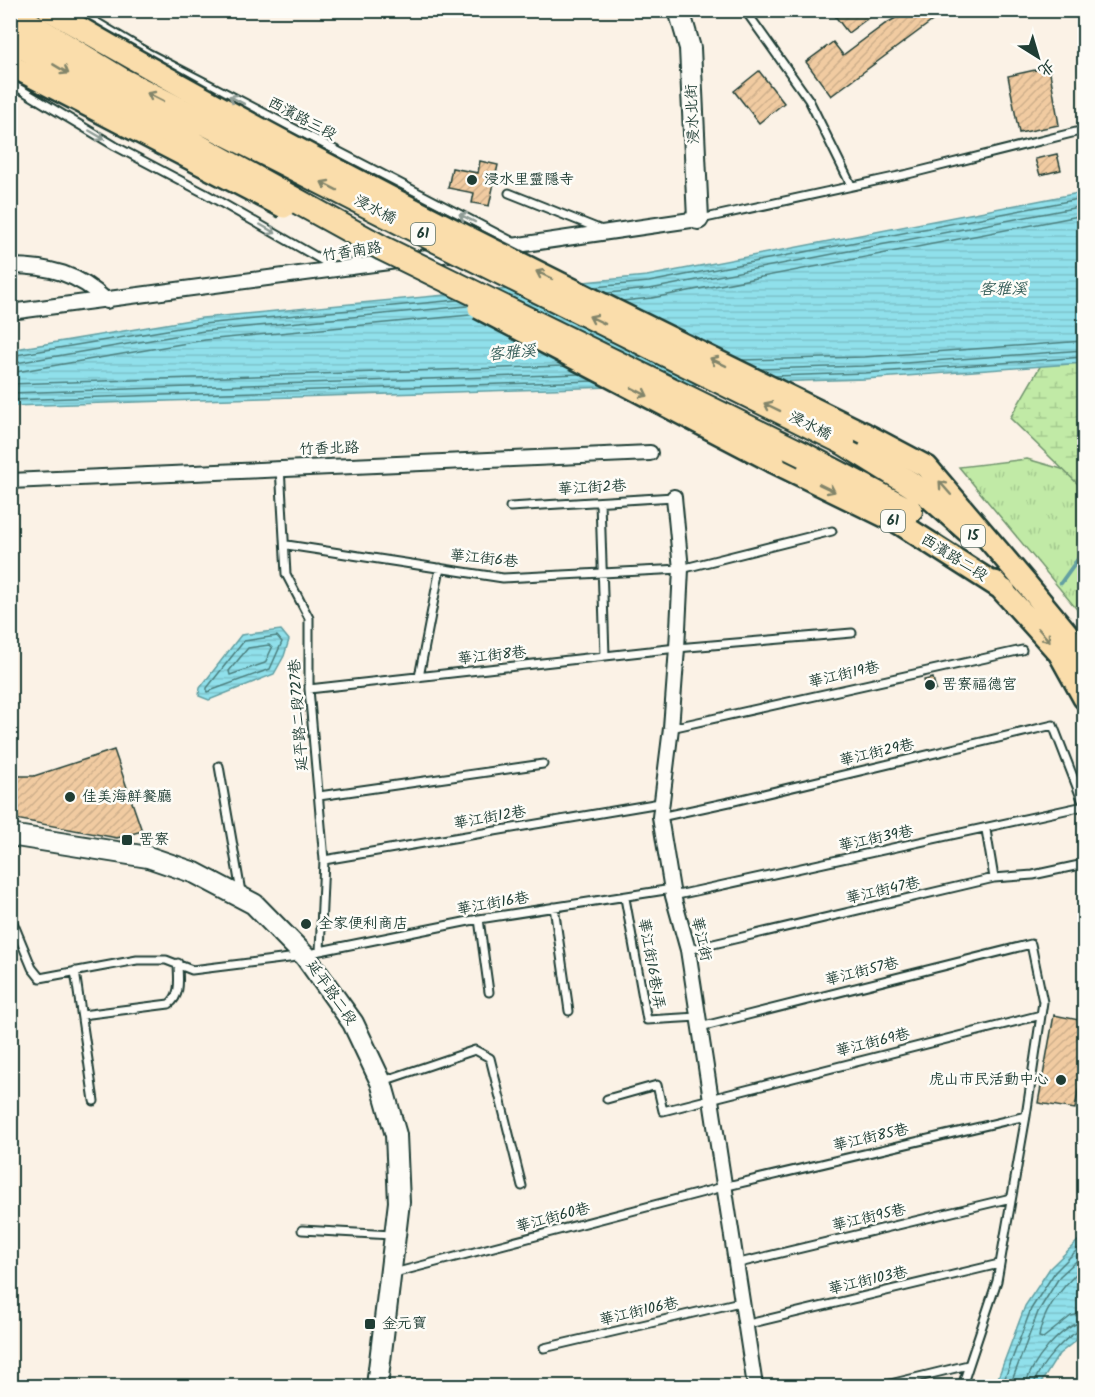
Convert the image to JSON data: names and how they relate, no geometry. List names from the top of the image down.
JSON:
{
  "streets": {
    "highway": ["浸水橋", "61"],
    "main road": ["15", "西濱路二段"],
    "street": [
      "浸水北街",
      "竹香南路",
      "竹香北路",
      "華江街",
      "延平路二段"
    ],
    "lane": [
      "西濱路三段",
      "華江街2巷",
      "華江街6巷",
      "華江街8巷",
      "華江街19巷",
      "延平路二段727巷",
      "華江街29巷",
      "華江街12巷",
      "華江街39巷",
      "華江街47巷",
      "華江街16巷",
      "華江街16巷1弄",
      "華江街57巷",
      "華江街69巷",
      "華江街85巷",
      "華江街60巷",
      "華江街95巷",
      "華江街103巷",
      "華江街106巷"
    ]
  },
  "crossings": [
    ["浸水北街", "竹香南路"],
    ["西濱路三段", "竹香南路"],
    ["浸水橋", "61"],
    ["浸水橋", "西濱路二段"],
    ["61", "西濱路二段"],
    ["竹香北路", "延平路二段727巷"],
    ["華江街2巷", "華江街"],
    ["華江街6巷", "延平路二段727巷"],
    ["華江街6巷", "華江街"],
    ["華江街8巷", "延平路二段727巷"],
    ["華江街8巷", "華江街"],
    ["華江街19巷", "華江街"],
    ["延平路二段727巷", "華江街12巷"],
    ["延平路二段727巷", "華江街16巷"],
    ["延平路二段727巷", "延平路二段"],
    ["華江街29巷", "華江街12巷"],
    ["華江街29巷", "華江街39巷"],
    ["華江街29巷", "華江街"],
    ["華江街12巷", "華江街"],
    ["華江街39巷", "華江街16巷"],
    ["華江街39巷", "華江街"],
    ["華江街47巷", "華江街"],
    ["華江街16巷", "華江街"],
    ["華江街16巷", "華江街16巷1弄"],
    ["華江街16巷", "延平路二段"],
    ["華江街", "華江街16巷1弄"],
    ["華江街", "華江街57巷"],
    ["華江街", "華江街69巷"],
    ["華江街", "華江街85巷"],
    ["華江街", "華江街60巷"],
    ["華江街", "華江街95巷"],
    ["華江街", "華江街103巷"],
    ["華江街", "華江街106巷"],
    ["華江街16巷1弄", "華江街57巷"],
    ["華江街57巷", "華江街69巷"],
    ["延平路二段", "華江街60巷"],
    ["華江街85巷", "華江街60巷"]
  ],
  "one_way": ["西濱路三段"],
  "water": ["客雅溪"],
  "places": {
    "other": [
      "浸水里靈隱寺",
      "罟寮福德宮",
      "佳美海鮮餐廳",
      "全家便利商店",
      "虎山市民活動中心"
    ],
    "transit": ["罟寮", "金元寶"]
  },
  "north": "bottom right"
}
